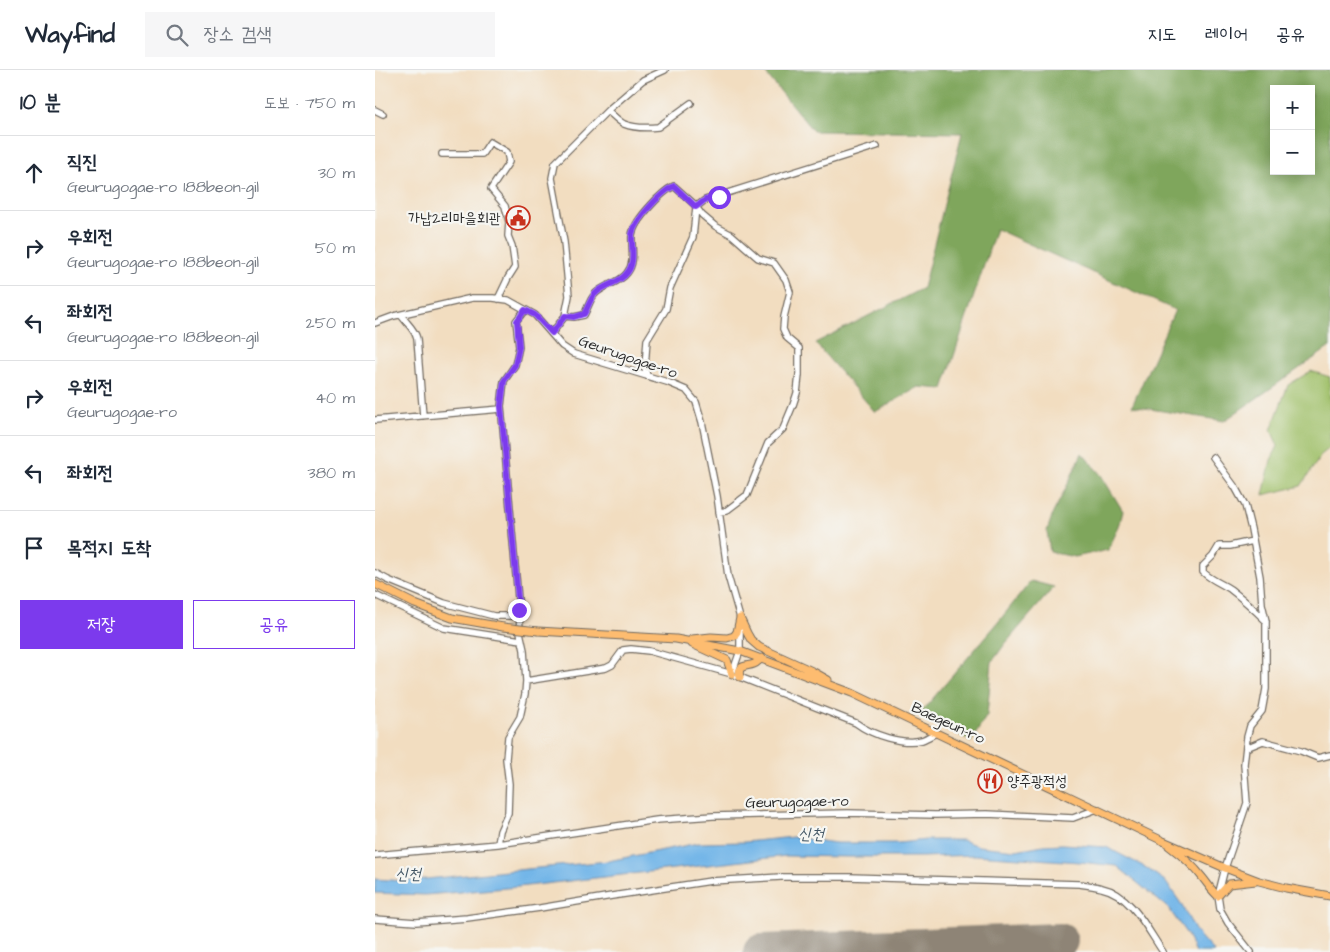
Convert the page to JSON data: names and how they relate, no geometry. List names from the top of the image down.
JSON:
{
  "streets": {
    "main road": ["Baegeun-ro"],
    "street": ["Geurugogae-ro"]
  },
  "crossings": [
    ["Geurugogae-ro", "Baegeun-ro"]
  ],
  "water": ["신천"],
  "places": {
    "public building": ["가납2리마을회관"],
    "restaurant": ["양주광적성"]
  },
  "page": {
    "header": "Wayfind",
    "search": "장소 검색",
    "nav": ["지도", "레이어", "공유"],
    "heading": ["10 분", "도보 · 750 m"],
    "map_buttons": ["+", "−"],
    "list": [
      ["직진", "Geurugogae-ro 188beon-gil", "30 m"],
      ["우회전", "Geurugogae-ro 188beon-gil", "50 m"],
      ["좌회전", "Geurugogae-ro 188beon-gil", "250 m"],
      ["우회전", "Geurugogae-ro", "40 m"],
      ["좌회전", "380 m"],
      "목적지 도착"
    ],
    "buttons": ["저장", "공유"]
  }
}
